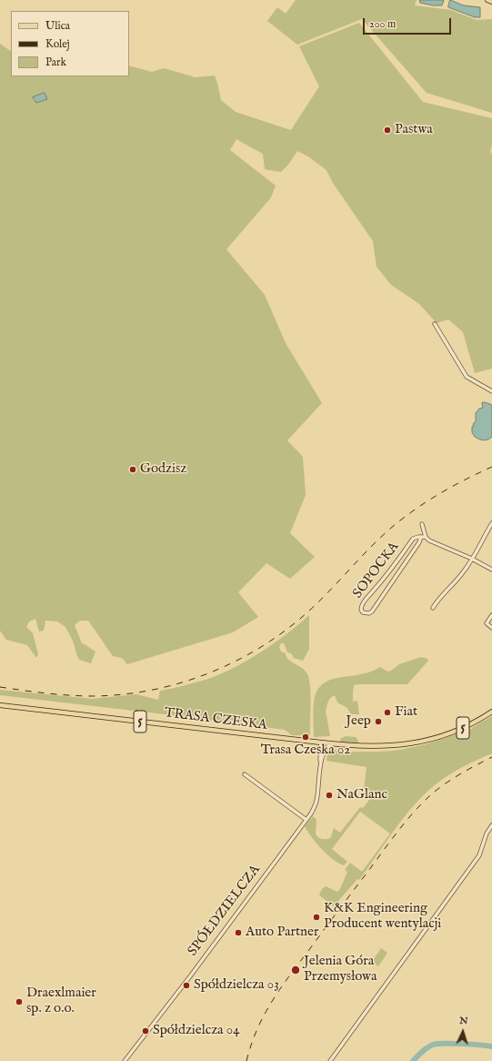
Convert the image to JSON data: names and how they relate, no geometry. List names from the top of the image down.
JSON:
{
  "streets": {
    "main road": ["TRASA CZESKA", "5"],
    "street": ["SOPOCKA", "SPÓŁDZIELCZA"]
  },
  "crossings": [
    ["TRASA CZESKA", "5"],
    ["TRASA CZESKA", "SPÓŁDZIELCZA"],
    ["5", "SPÓŁDZIELCZA"]
  ],
  "places": [
    "Pastwa",
    "Godzisz",
    "Fiat",
    "Jeep",
    "Trasa Czeska 02",
    "NaGlanc",
    "K&K Engineering Producent wentylacji",
    "Auto Partner",
    "Jelenia Góra Przemysłowa",
    "Spółdzielcza 03",
    "Draexlmaier sp. z o.o.",
    "Spółdzielcza 04"
  ],
  "legend": ["Ulica", "Kolej", "Park"],
  "scale_bar": "200 m",
  "north": "top"
}
